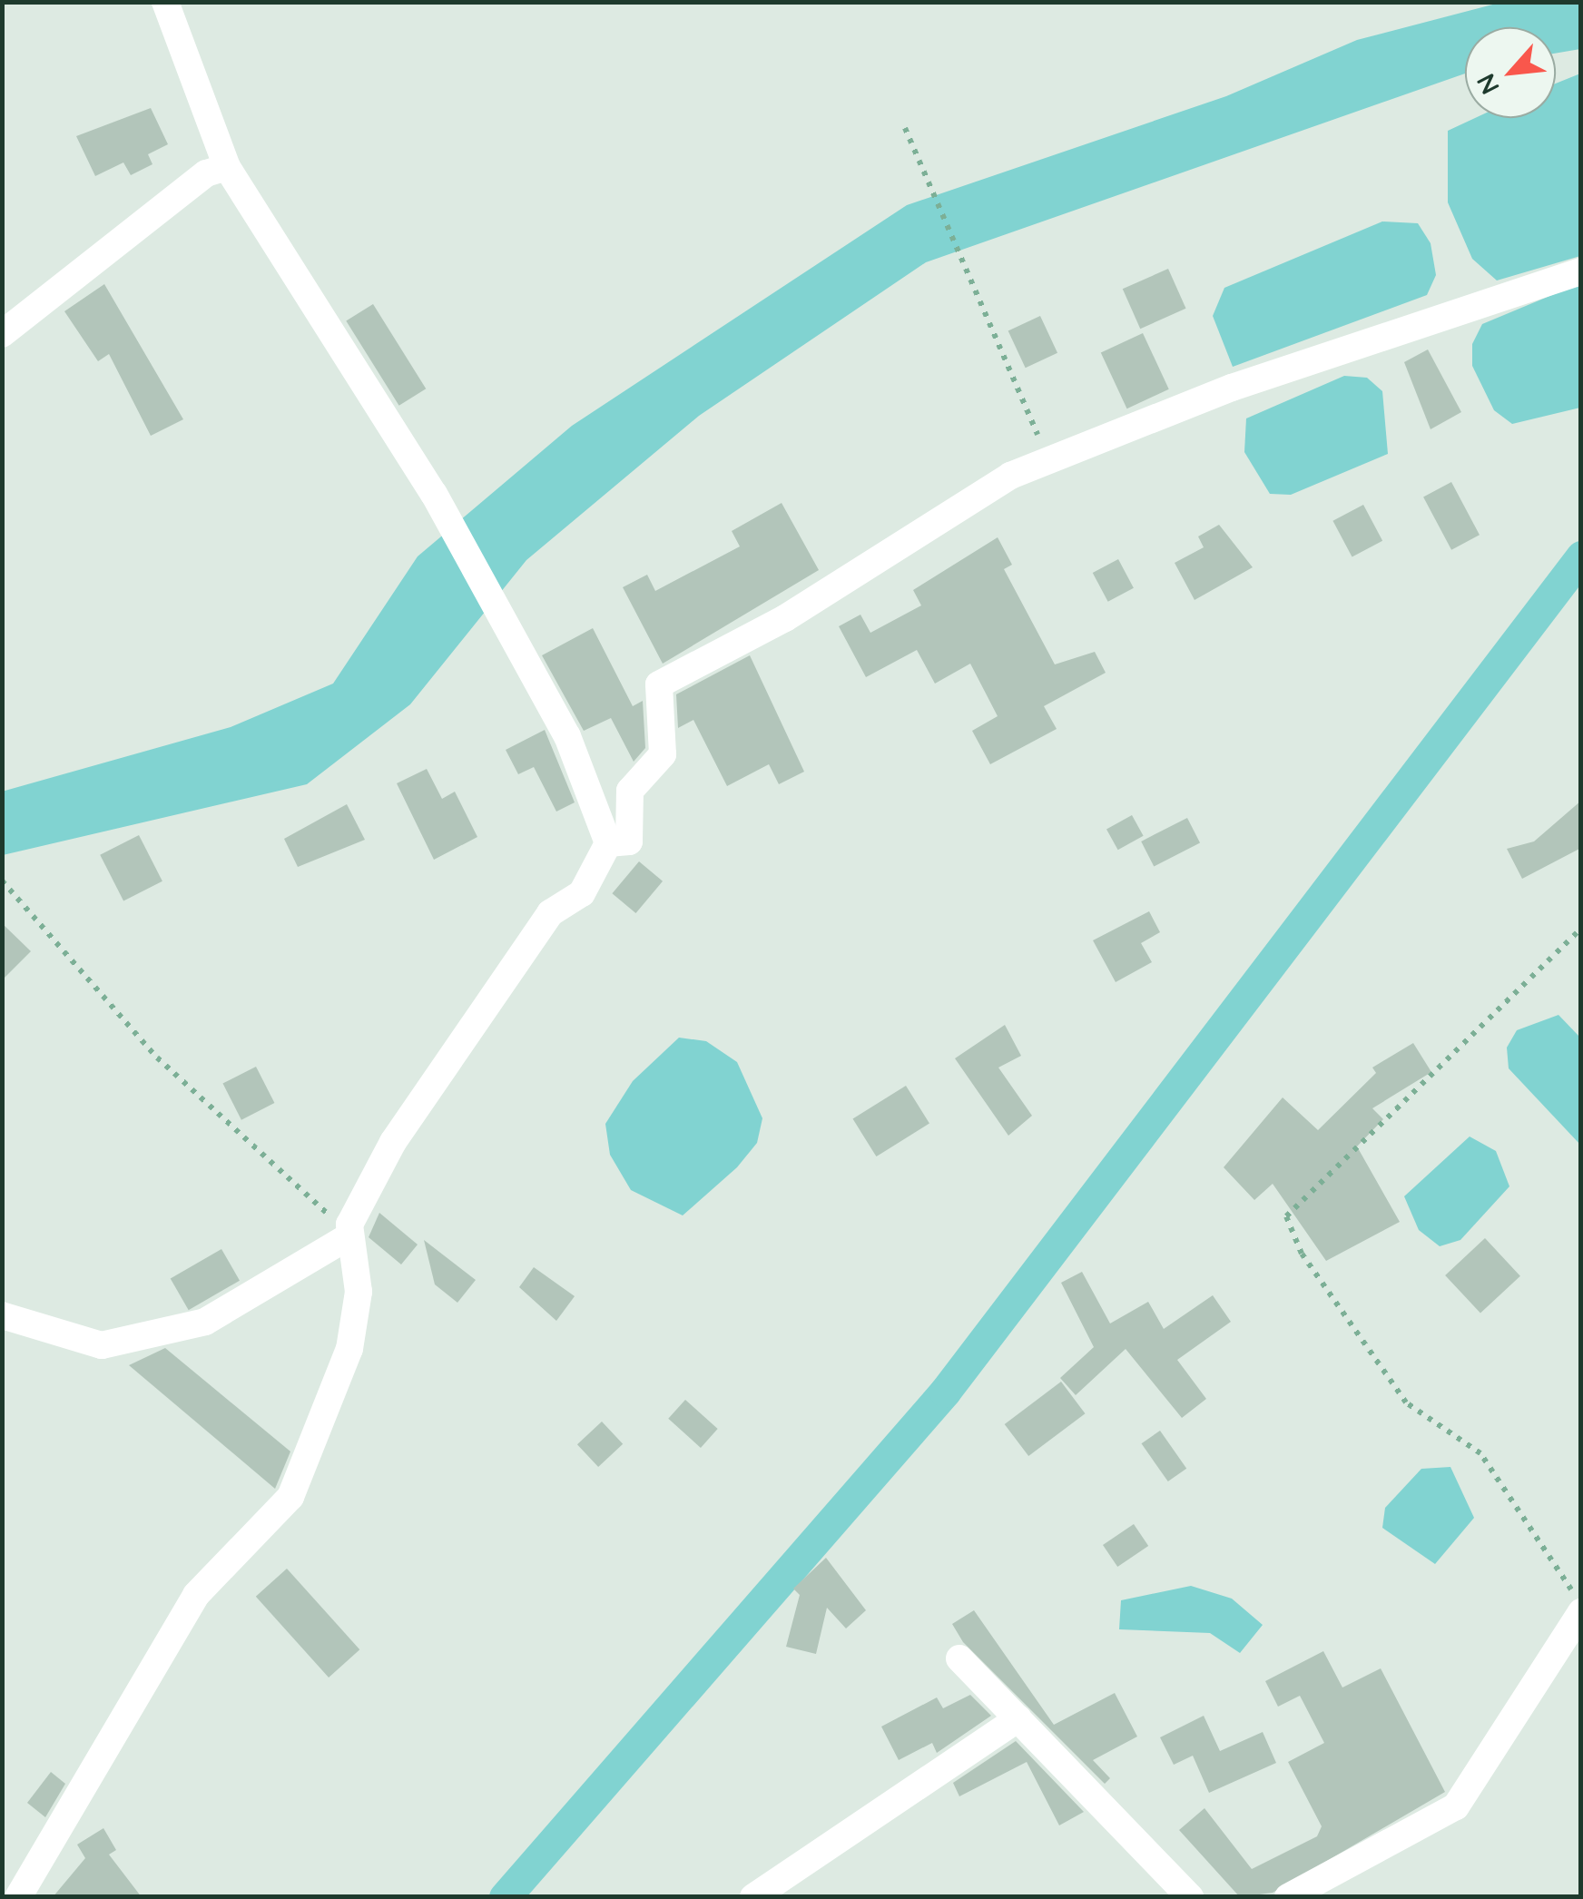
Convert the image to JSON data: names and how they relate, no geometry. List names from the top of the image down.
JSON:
{
  "north": "bottom left"
}
